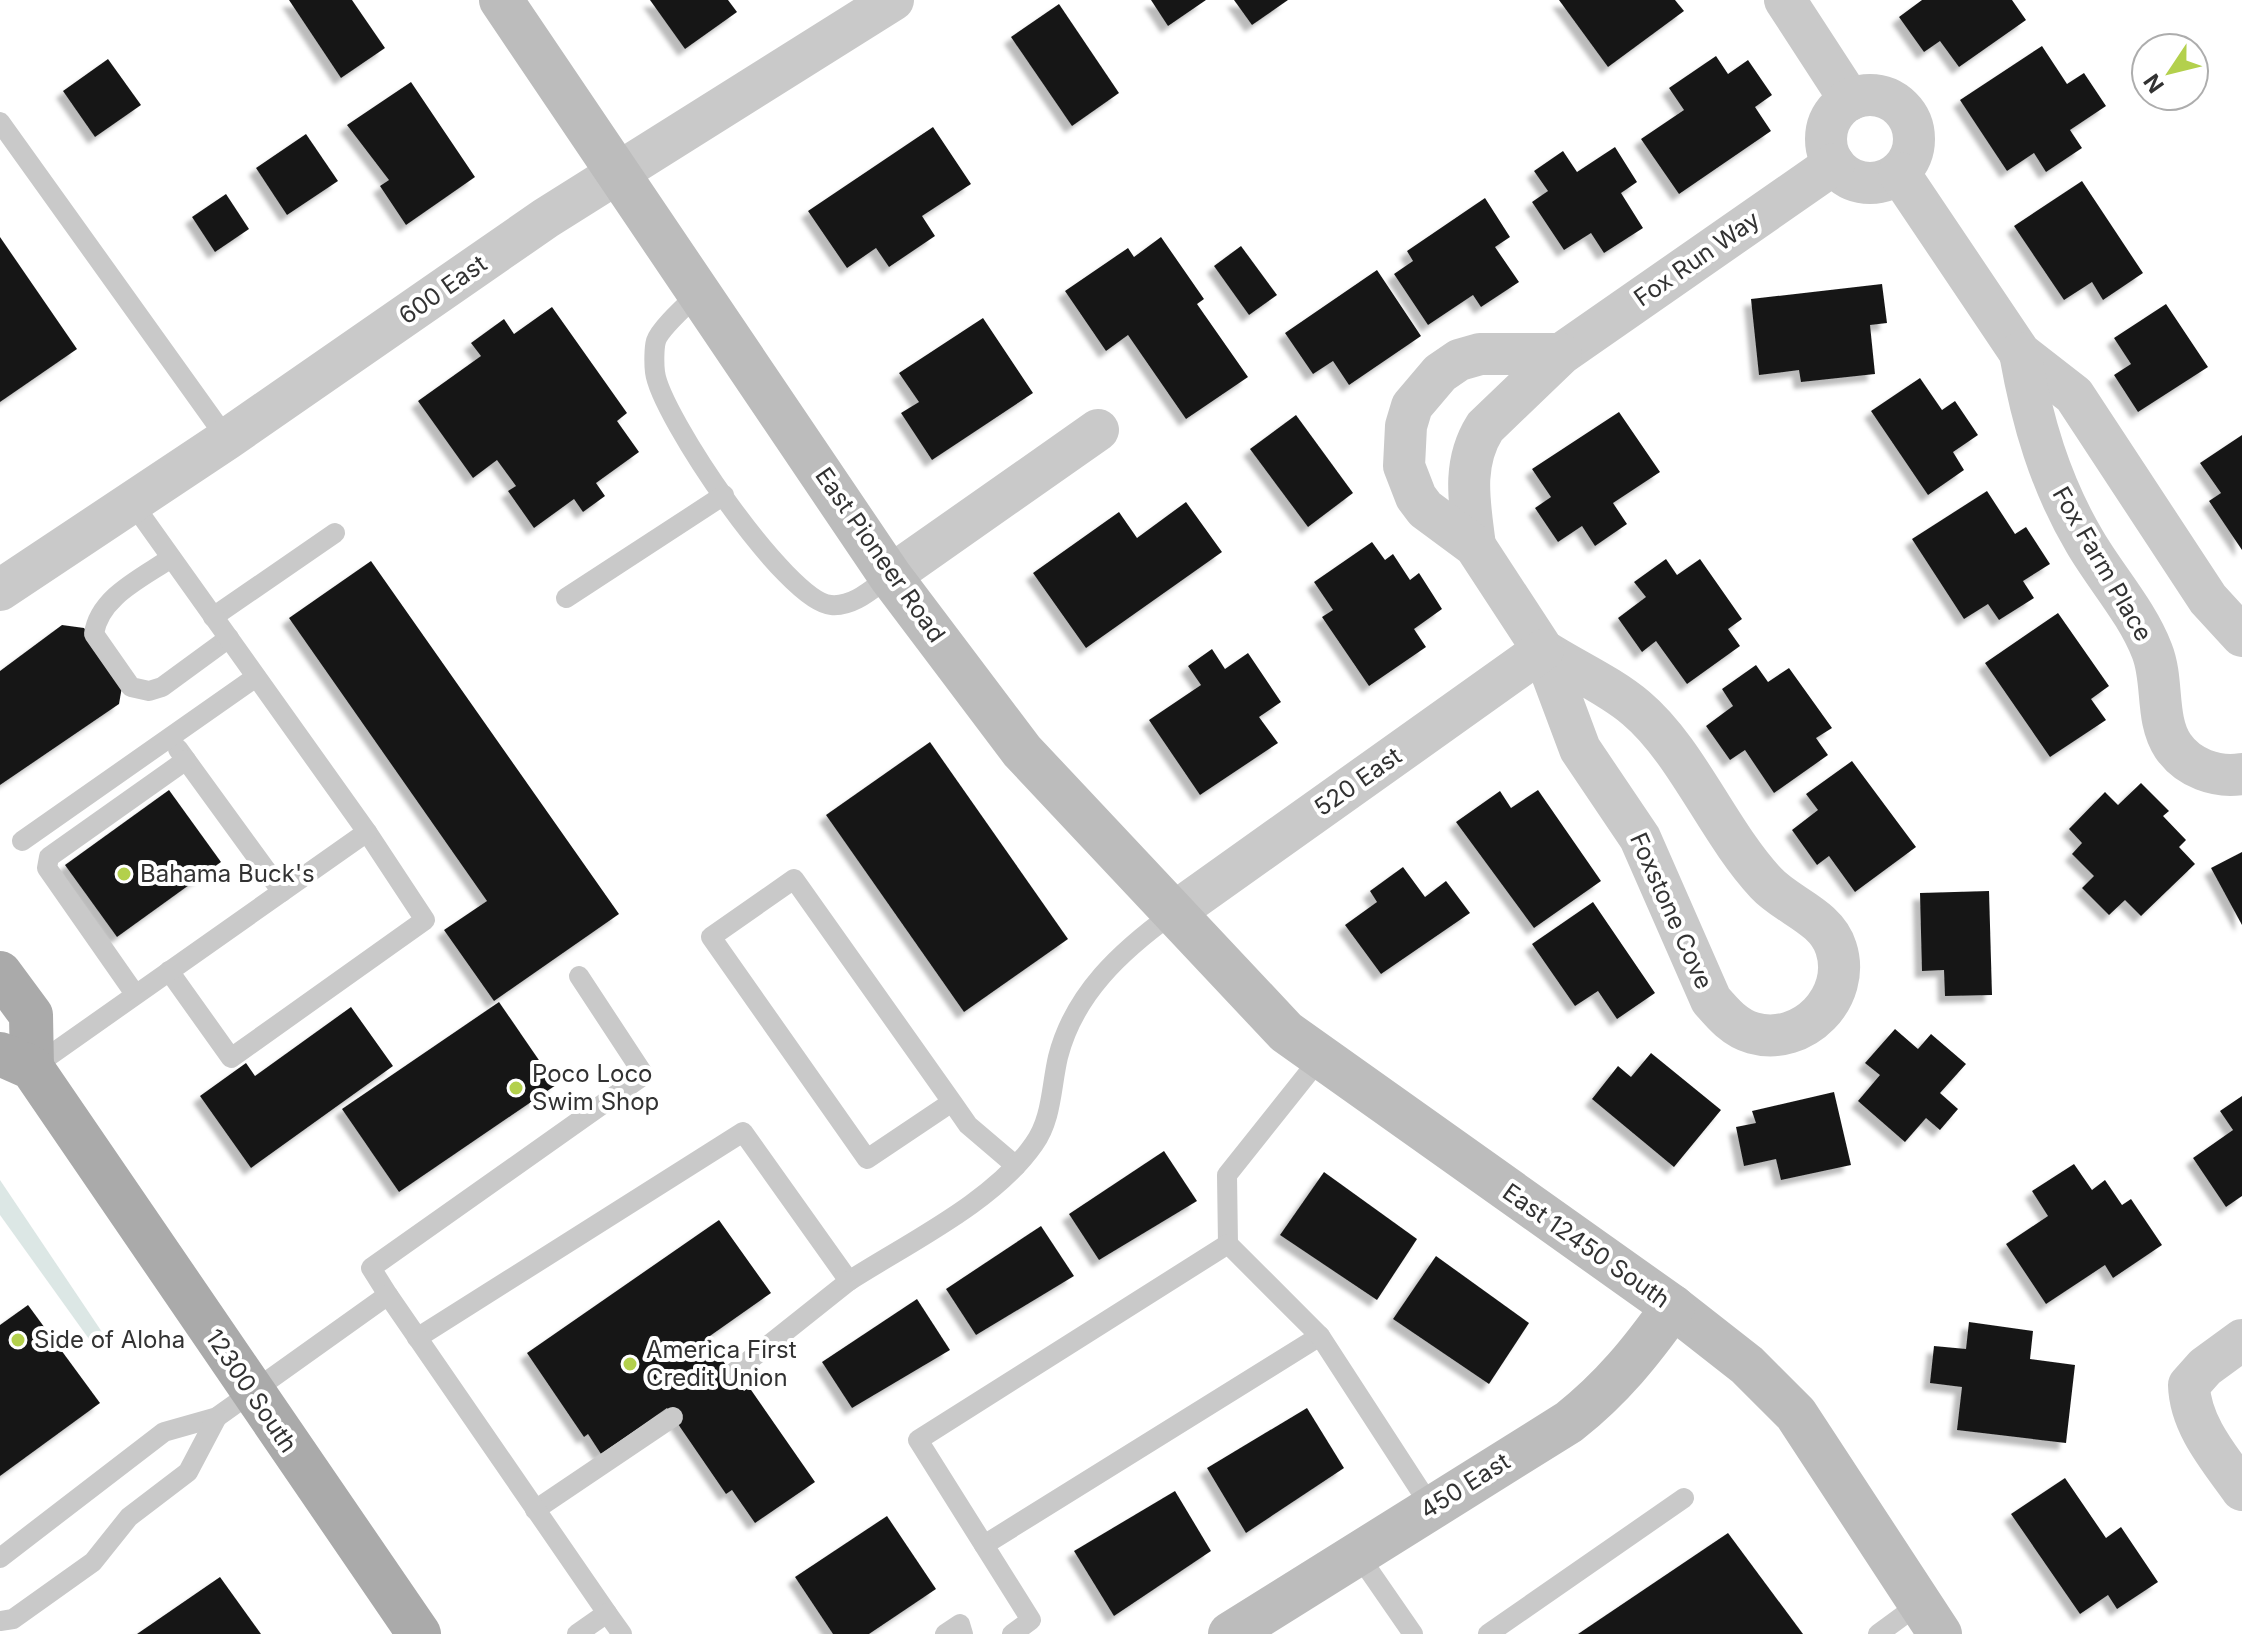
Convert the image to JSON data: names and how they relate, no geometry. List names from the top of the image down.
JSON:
{
  "streets": {
    "main road": ["12300 South"],
    "street": [
      "Fox Run Way",
      "600 East",
      "East Pioneer Road",
      "Fox Farm Place",
      "520 East",
      "Foxstone Cove",
      "East 12450 South",
      "450 East"
    ]
  },
  "crossings": [
    ["Fox Run Way", "Fox Farm Place"],
    ["Fox Run Way", "Foxstone Cove"],
    ["600 East", "East Pioneer Road"],
    ["East Pioneer Road", "520 East"],
    ["East Pioneer Road", "East 12450 South"],
    ["520 East", "Foxstone Cove"],
    ["520 East", "East 12450 South"],
    ["East 12450 South", "450 East"]
  ],
  "places": [
    "Bahama Buck's",
    "Poco Loco Swim Shop",
    "Side of Aloha",
    "America First Credit Union"
  ],
  "north": "bottom left"
}
